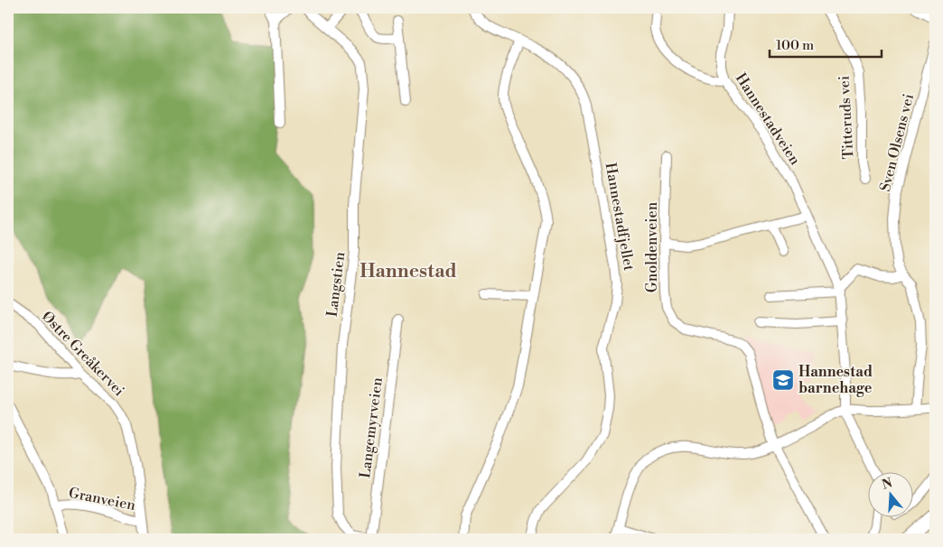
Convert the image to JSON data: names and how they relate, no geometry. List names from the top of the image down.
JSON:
{
  "streets": {
    "street": [
      "Titteruds vei",
      "Hannestadveien",
      "Sven Olsens vei",
      "Hannestadfjellet",
      "Gnoldenveien",
      "Langstien",
      "Østre Greåkervei",
      "Langemyrveien",
      "Granveien"
    ]
  },
  "crossings": [
    ["Langstien", "Langemyrveien"],
    ["Østre Greåkervei", "Granveien"]
  ],
  "districts": ["Hannestad"],
  "places": {
    "school or university": ["Hannestad barnehage"]
  },
  "scale_bar": "100 m",
  "north": "top"
}
